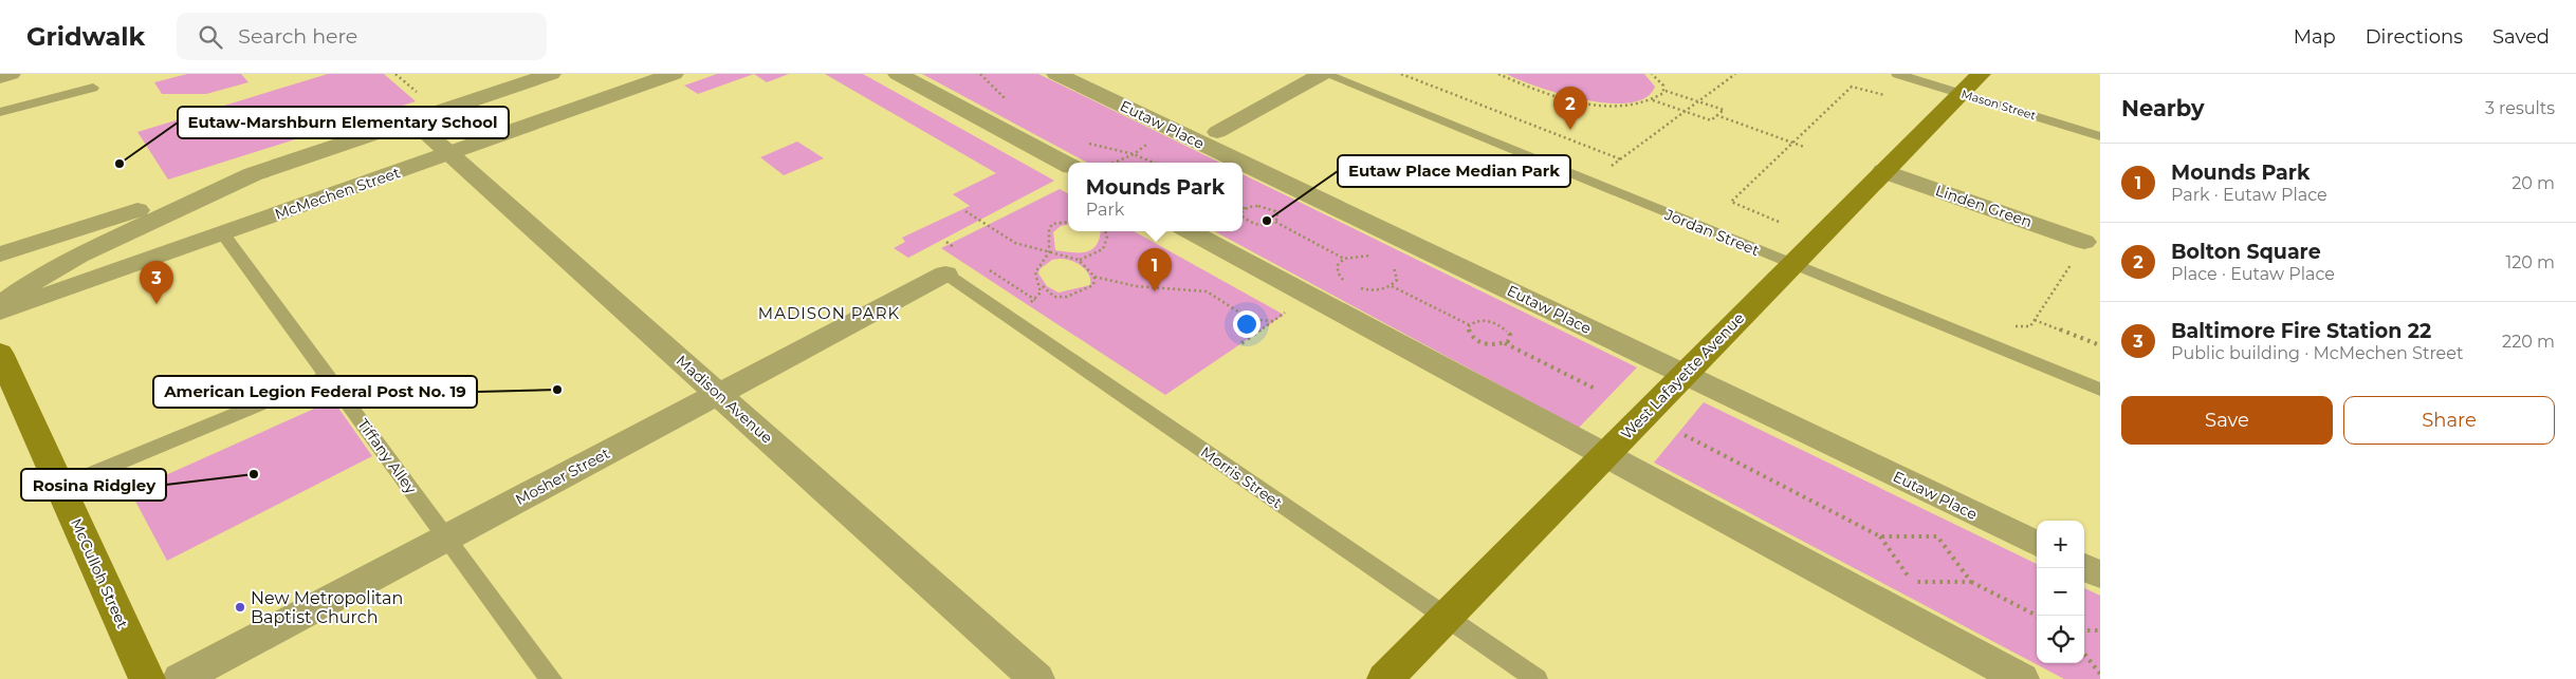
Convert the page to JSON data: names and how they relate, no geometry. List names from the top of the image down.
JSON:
{
  "streets": {
    "main road": ["West Lafayette Avenue", "McCulloh Street"],
    "street": [
      "Eutaw Place",
      "McMechen Street",
      "Linden Green",
      "Madison Avenue",
      "Mosher Street"
    ],
    "lane": [
      "Mason Street",
      "Jordan Street",
      "Tiffany Alley",
      "Morris Street"
    ]
  },
  "crossings": [
    ["Mason Street", "West Lafayette Avenue"],
    ["Eutaw Place", "West Lafayette Avenue"],
    ["McMechen Street", "Madison Avenue"],
    ["McMechen Street", "Tiffany Alley"],
    ["Linden Green", "West Lafayette Avenue"],
    ["Jordan Street", "West Lafayette Avenue"],
    ["West Lafayette Avenue", "Morris Street"],
    ["Madison Avenue", "Mosher Street"],
    ["Tiffany Alley", "Mosher Street"],
    ["Mosher Street", "Morris Street"]
  ],
  "districts": ["MADISON PARK"],
  "places": [
    "Eutaw-Marshburn Elementary School",
    "Eutaw Place Median Park",
    "American Legion Federal Post No. 19",
    "Rosina Ridgley",
    "New Metropolitan Baptist Church"
  ],
  "page": {
    "header": "Gridwalk",
    "search": "Search here",
    "nav": ["Map", "Directions", "Saved"],
    "heading": ["Nearby", "3 results"],
    "pins": ["2", "1", "3"],
    "list": [
      {
        "mark": "1",
        "name": "Mounds Park",
        "note": "Park · Eutaw Place",
        "value": "20 m"
      },
      {
        "mark": "2",
        "name": "Bolton Square",
        "note": "Place · Eutaw Place",
        "value": "120 m"
      },
      {
        "mark": "3",
        "name": "Baltimore Fire Station 22",
        "note": "Public building · McMechen Street",
        "value": "220 m"
      }
    ],
    "popup": ["Mounds Park", "Park"],
    "buttons": ["Save", "Share"],
    "map_buttons": ["+", "−"]
  }
}
